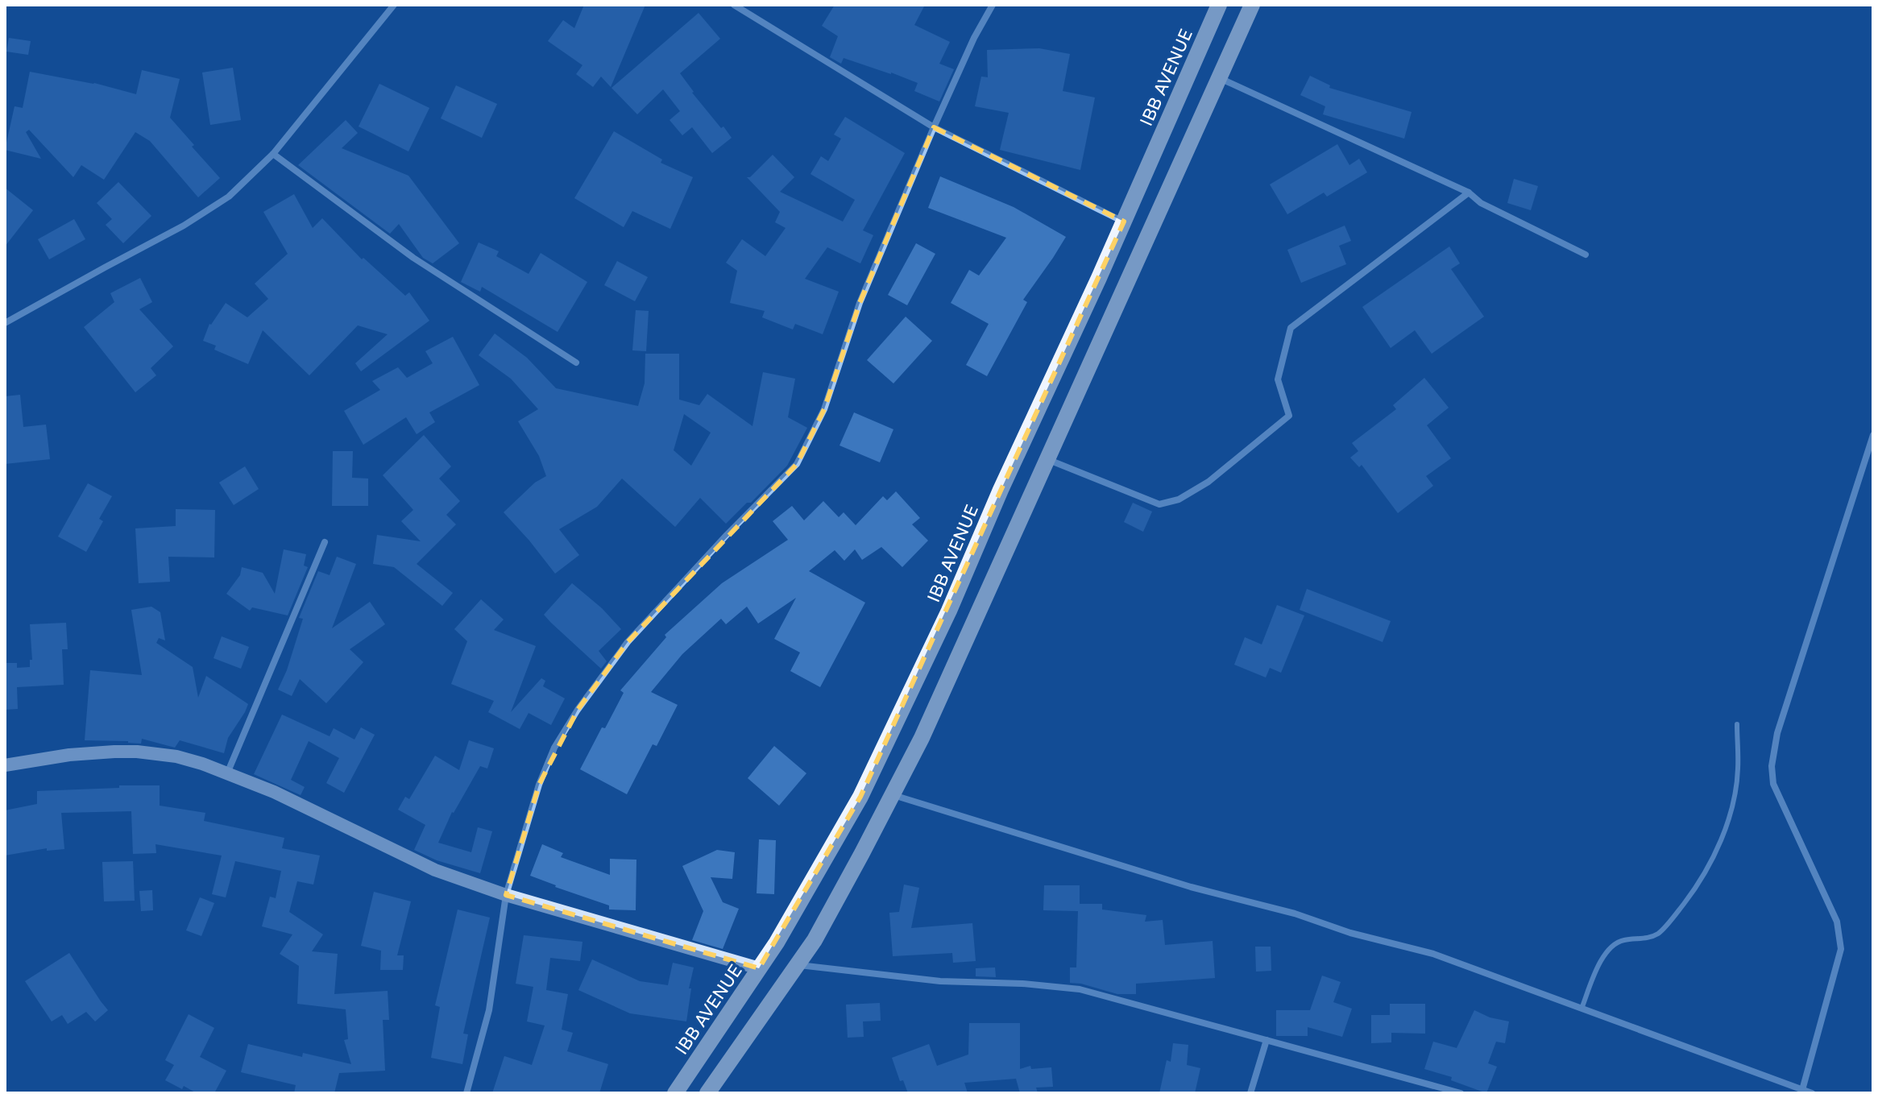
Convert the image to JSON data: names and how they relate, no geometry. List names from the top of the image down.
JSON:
{
  "streets": {
    "main road": ["IBB AVENUE"]
  }
}
